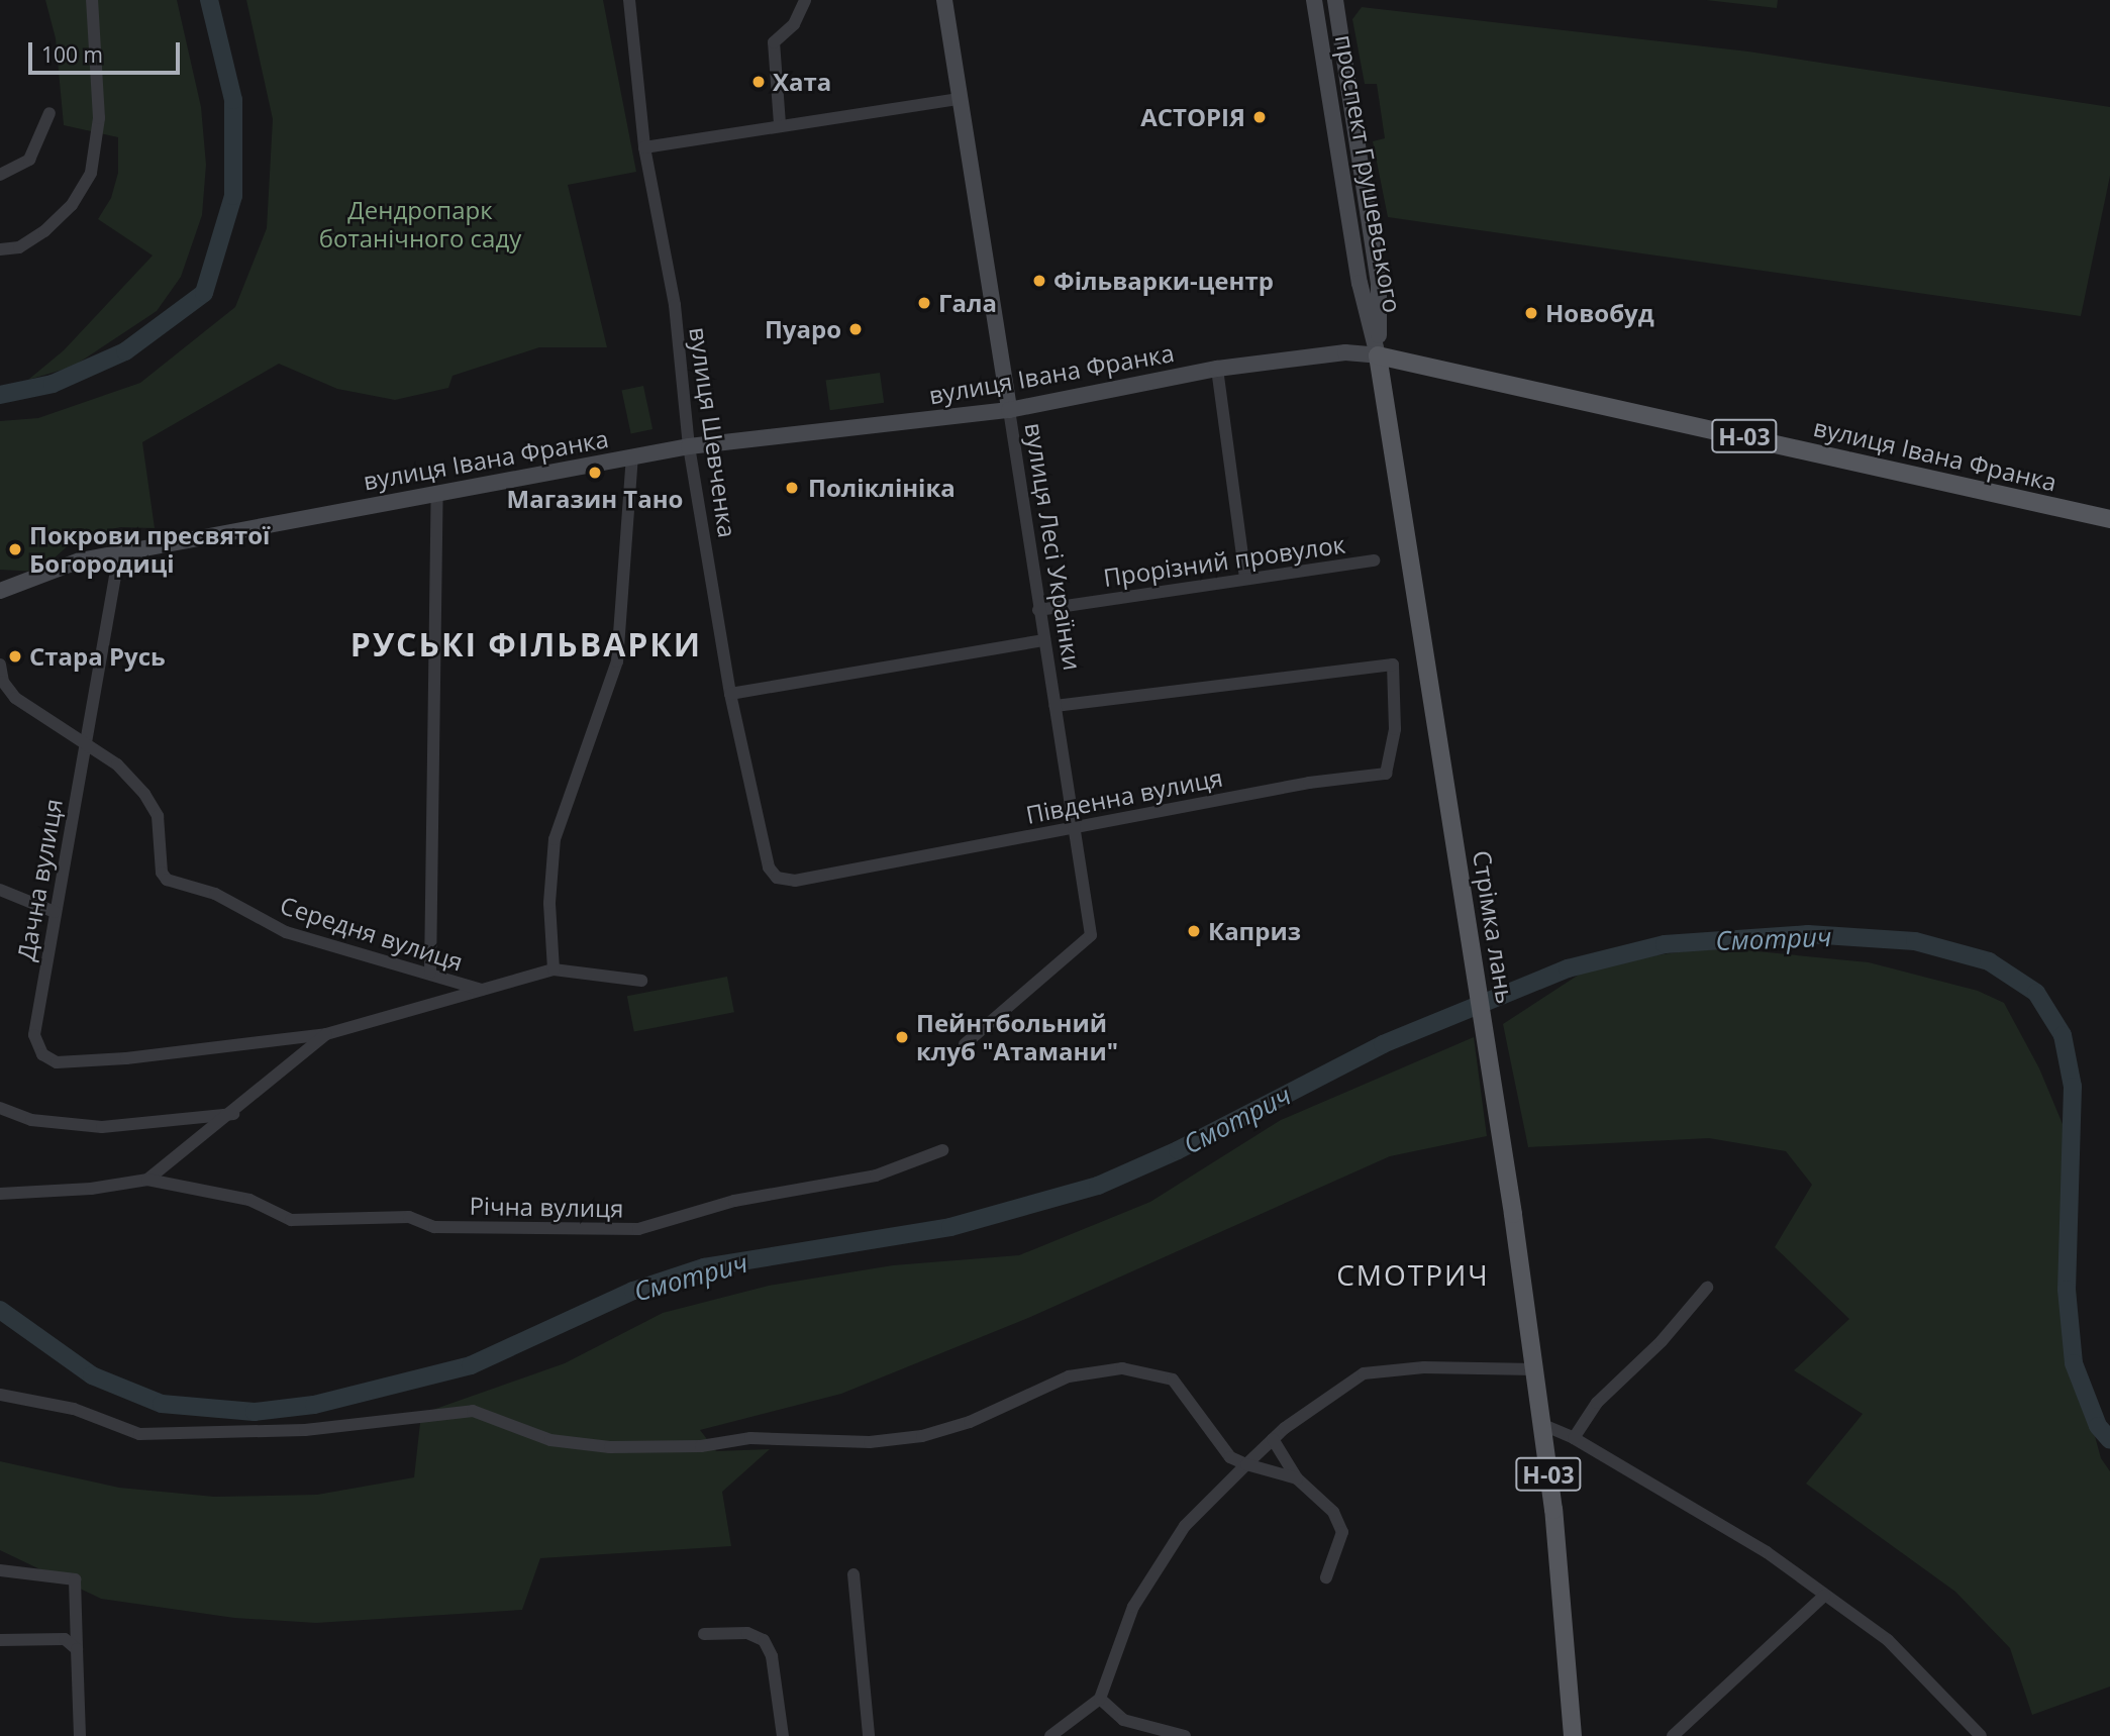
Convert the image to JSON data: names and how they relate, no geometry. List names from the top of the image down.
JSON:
{
  "streets": {
    "main road": [
      "проспект Грушевського",
      "вулиця Івана Франка",
      "Н-03",
      "Стрімка лань"
    ],
    "street": [
      "вулиця Шевченка",
      "вулиця Лесі Українки",
      "Прорізний провулок",
      "Південна вулиця",
      "Дачна вулиця",
      "Середня вулиця",
      "Річна вулиця"
    ]
  },
  "crossings": [
    ["проспект Грушевського", "вулиця Івана Франка"],
    ["проспект Грушевського", "Стрімка лань"],
    ["вулиця Івана Франка", "вулиця Шевченка"],
    ["вулиця Івана Франка", "вулиця Лесі Українки"],
    ["вулиця Івана Франка", "Дачна вулиця"],
    ["вулиця Шевченка", "Південна вулиця"],
    ["Н-03", "Стрімка лань"],
    ["вулиця Лесі Українки", "Прорізний провулок"],
    ["вулиця Лесі Українки", "Південна вулиця"],
    ["Дачна вулиця", "Середня вулиця"],
    ["Дачна вулиця", "Річна вулиця"],
    ["Середня вулиця", "Річна вулиця"]
  ],
  "districts": ["РУСЬКІ ФІЛЬВАРКИ", "СМОТРИЧ"],
  "water": ["Смотрич"],
  "parks": ["Дендропарк ботанічного саду"],
  "places": [
    "Хата",
    "АСТОРІЯ",
    "Фільварки-центр",
    "Гала",
    "Новобуд",
    "Пуаро",
    "Магазин Тано",
    "Поліклініка",
    "Покрови пресвятої Богородиці",
    "Стара Русь",
    "Каприз",
    "Пейнтбольний клуб \"Атамани\""
  ],
  "scale_bar": "100 m"
}
